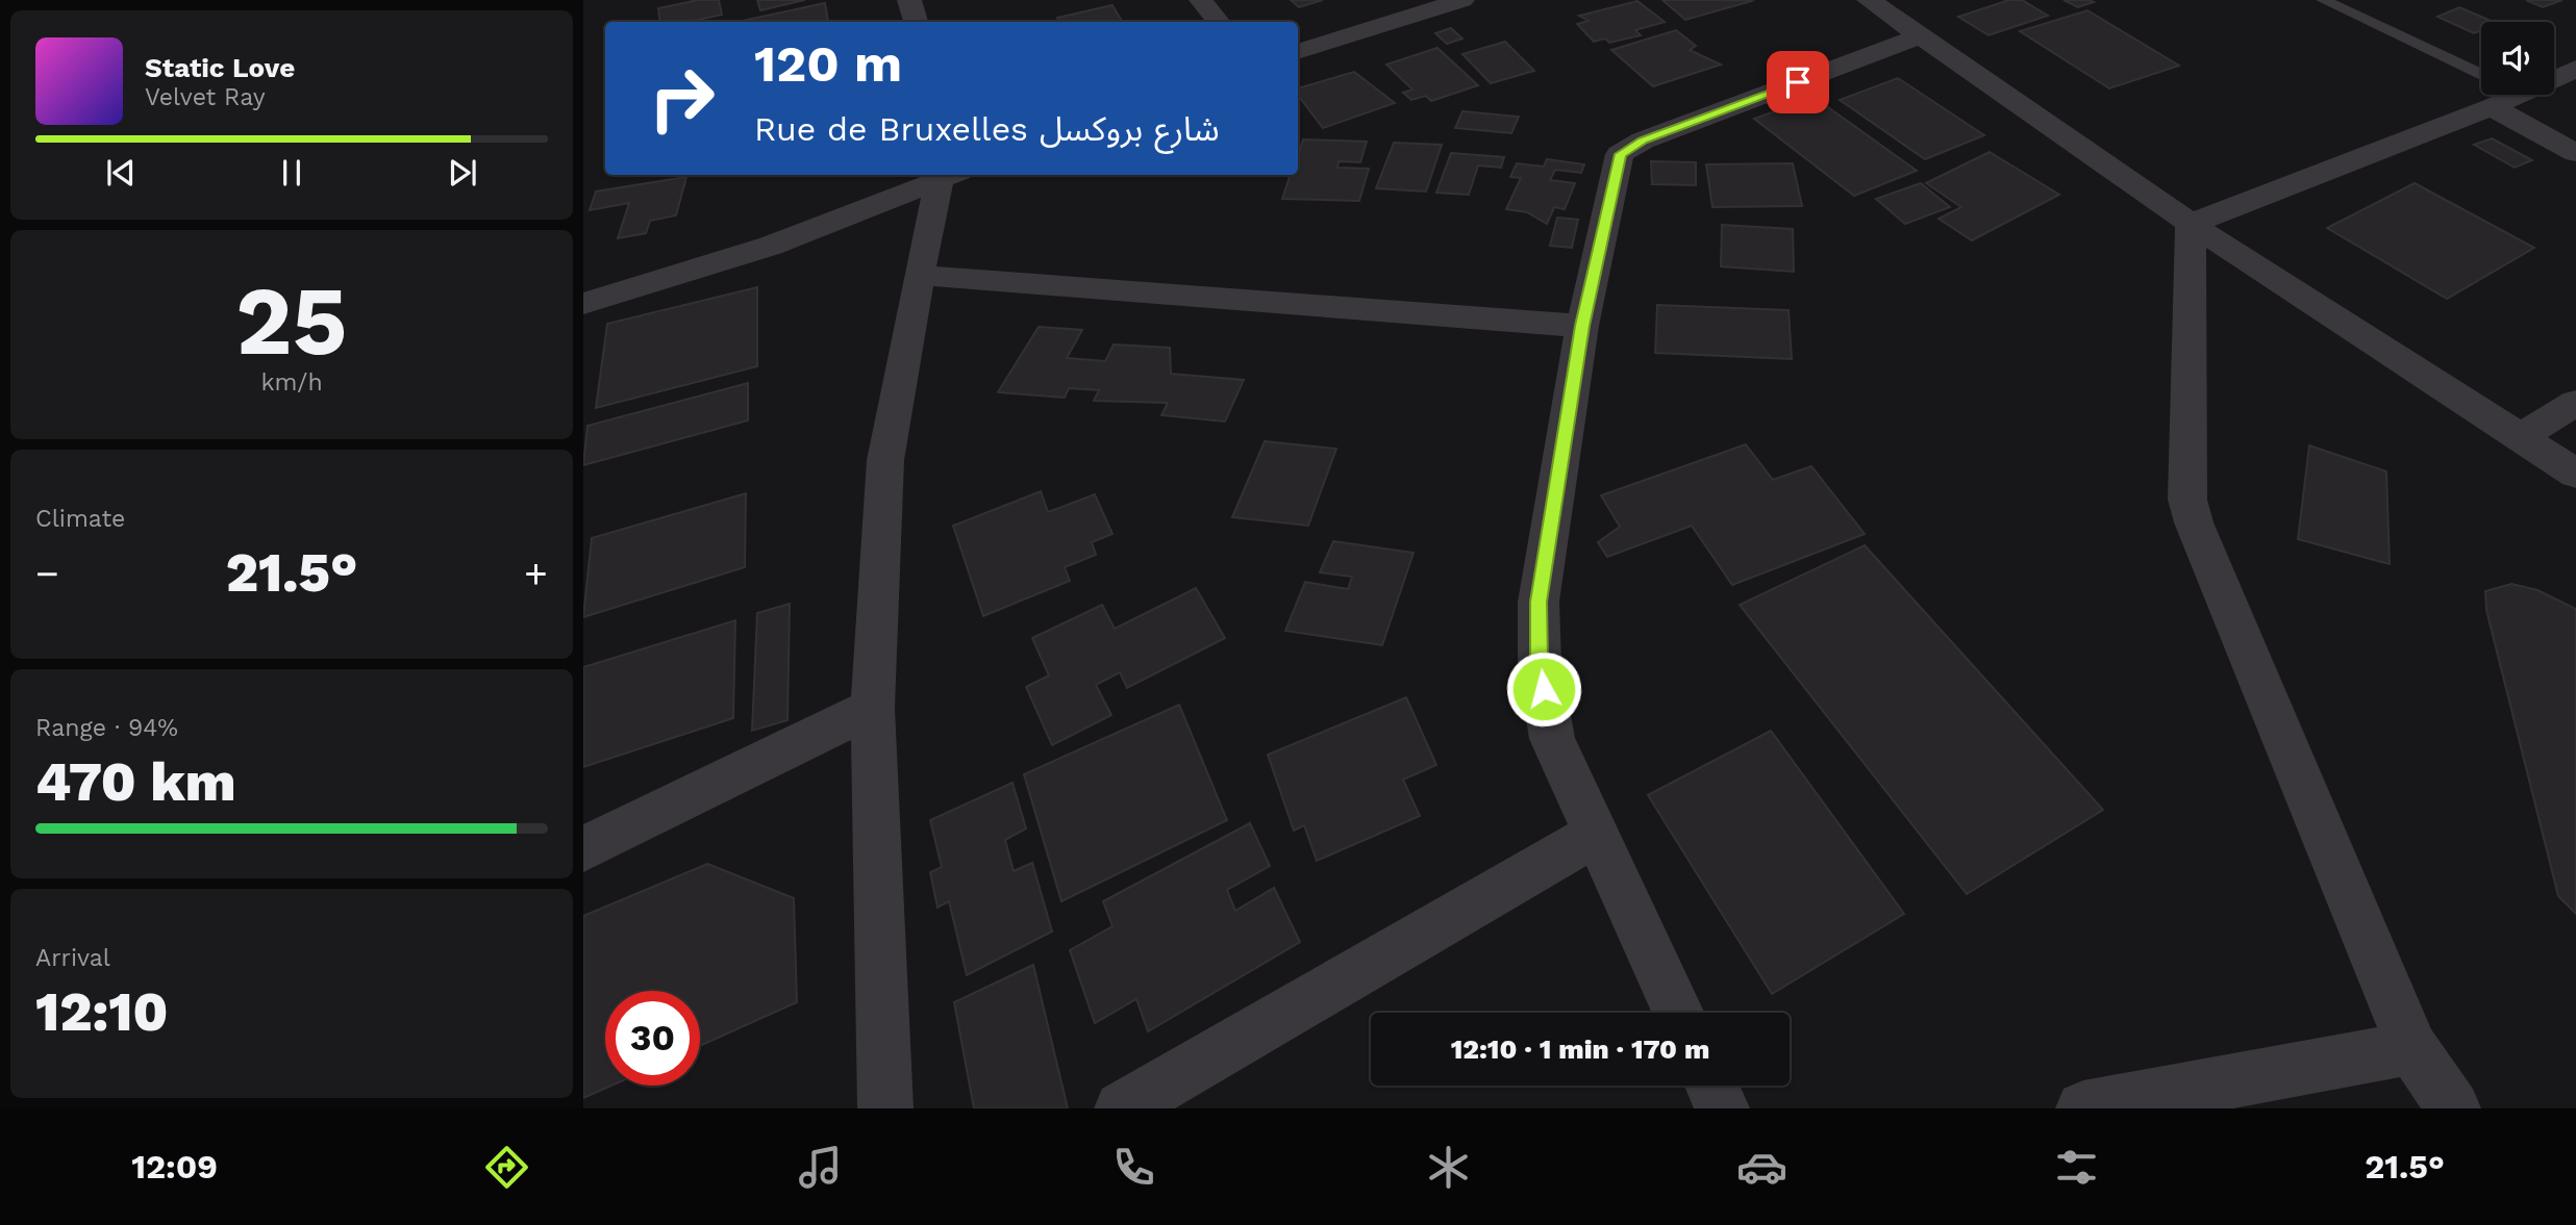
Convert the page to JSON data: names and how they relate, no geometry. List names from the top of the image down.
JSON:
{
  "page": {
    "turn": ["120 m", "Rue de Bruxelles شارع بروكسل"],
    "song": ["Static Love", "Velvet Ray"],
    "tile": [
      ["25", "km/h"],
      "Climate",
      ["Range · 94%", "470 km"],
      ["Arrival", "12:10"]
    ],
    "heat": ["−", "21.5°", "+"],
    "limit": "30",
    "trip": "12:10 · 1 min · 170 m",
    "tabs": ["12:09", "21.5°"]
  }
}
